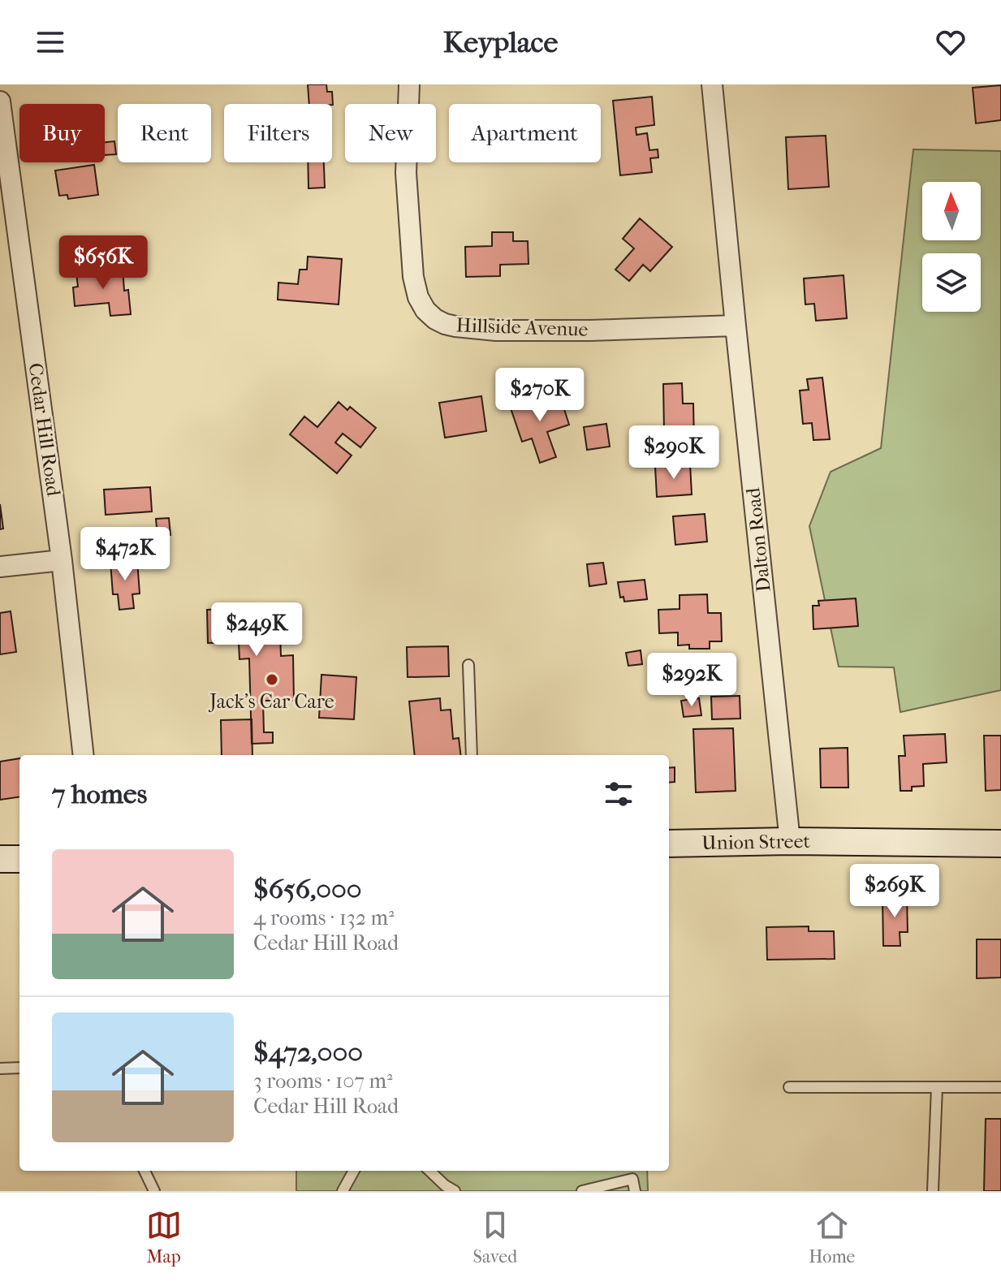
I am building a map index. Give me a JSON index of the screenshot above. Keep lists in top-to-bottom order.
{
  "streets": {
    "main road": ["Union Street"],
    "street": ["Hillside Avenue", "Cedar Hill Road", "Dalton Road"]
  },
  "crossings": [
    ["Hillside Avenue", "Dalton Road"],
    ["Dalton Road", "Union Street"]
  ],
  "places": ["Jack's Car Care"],
  "north": "top",
  "page": {
    "header": "Keyplace",
    "chip": [
      "Buy",
      "Rent",
      "Filters",
      "New",
      "Apartment"
    ],
    "price": [
      "$656K",
      "$270K",
      "$290K",
      "$472K",
      "$249K",
      "$292K",
      "$269K"
    ],
    "heading": "7 homes",
    "list": [
      {
        "name": "$656,000",
        "note": "4 rooms · 132 m² · Cedar Hill Road"
      },
      {
        "name": "$472,000",
        "note": "3 rooms · 107 m² · Cedar Hill Road"
      }
    ],
    "tabs": ["Map", "Saved", "Home"]
  }
}
